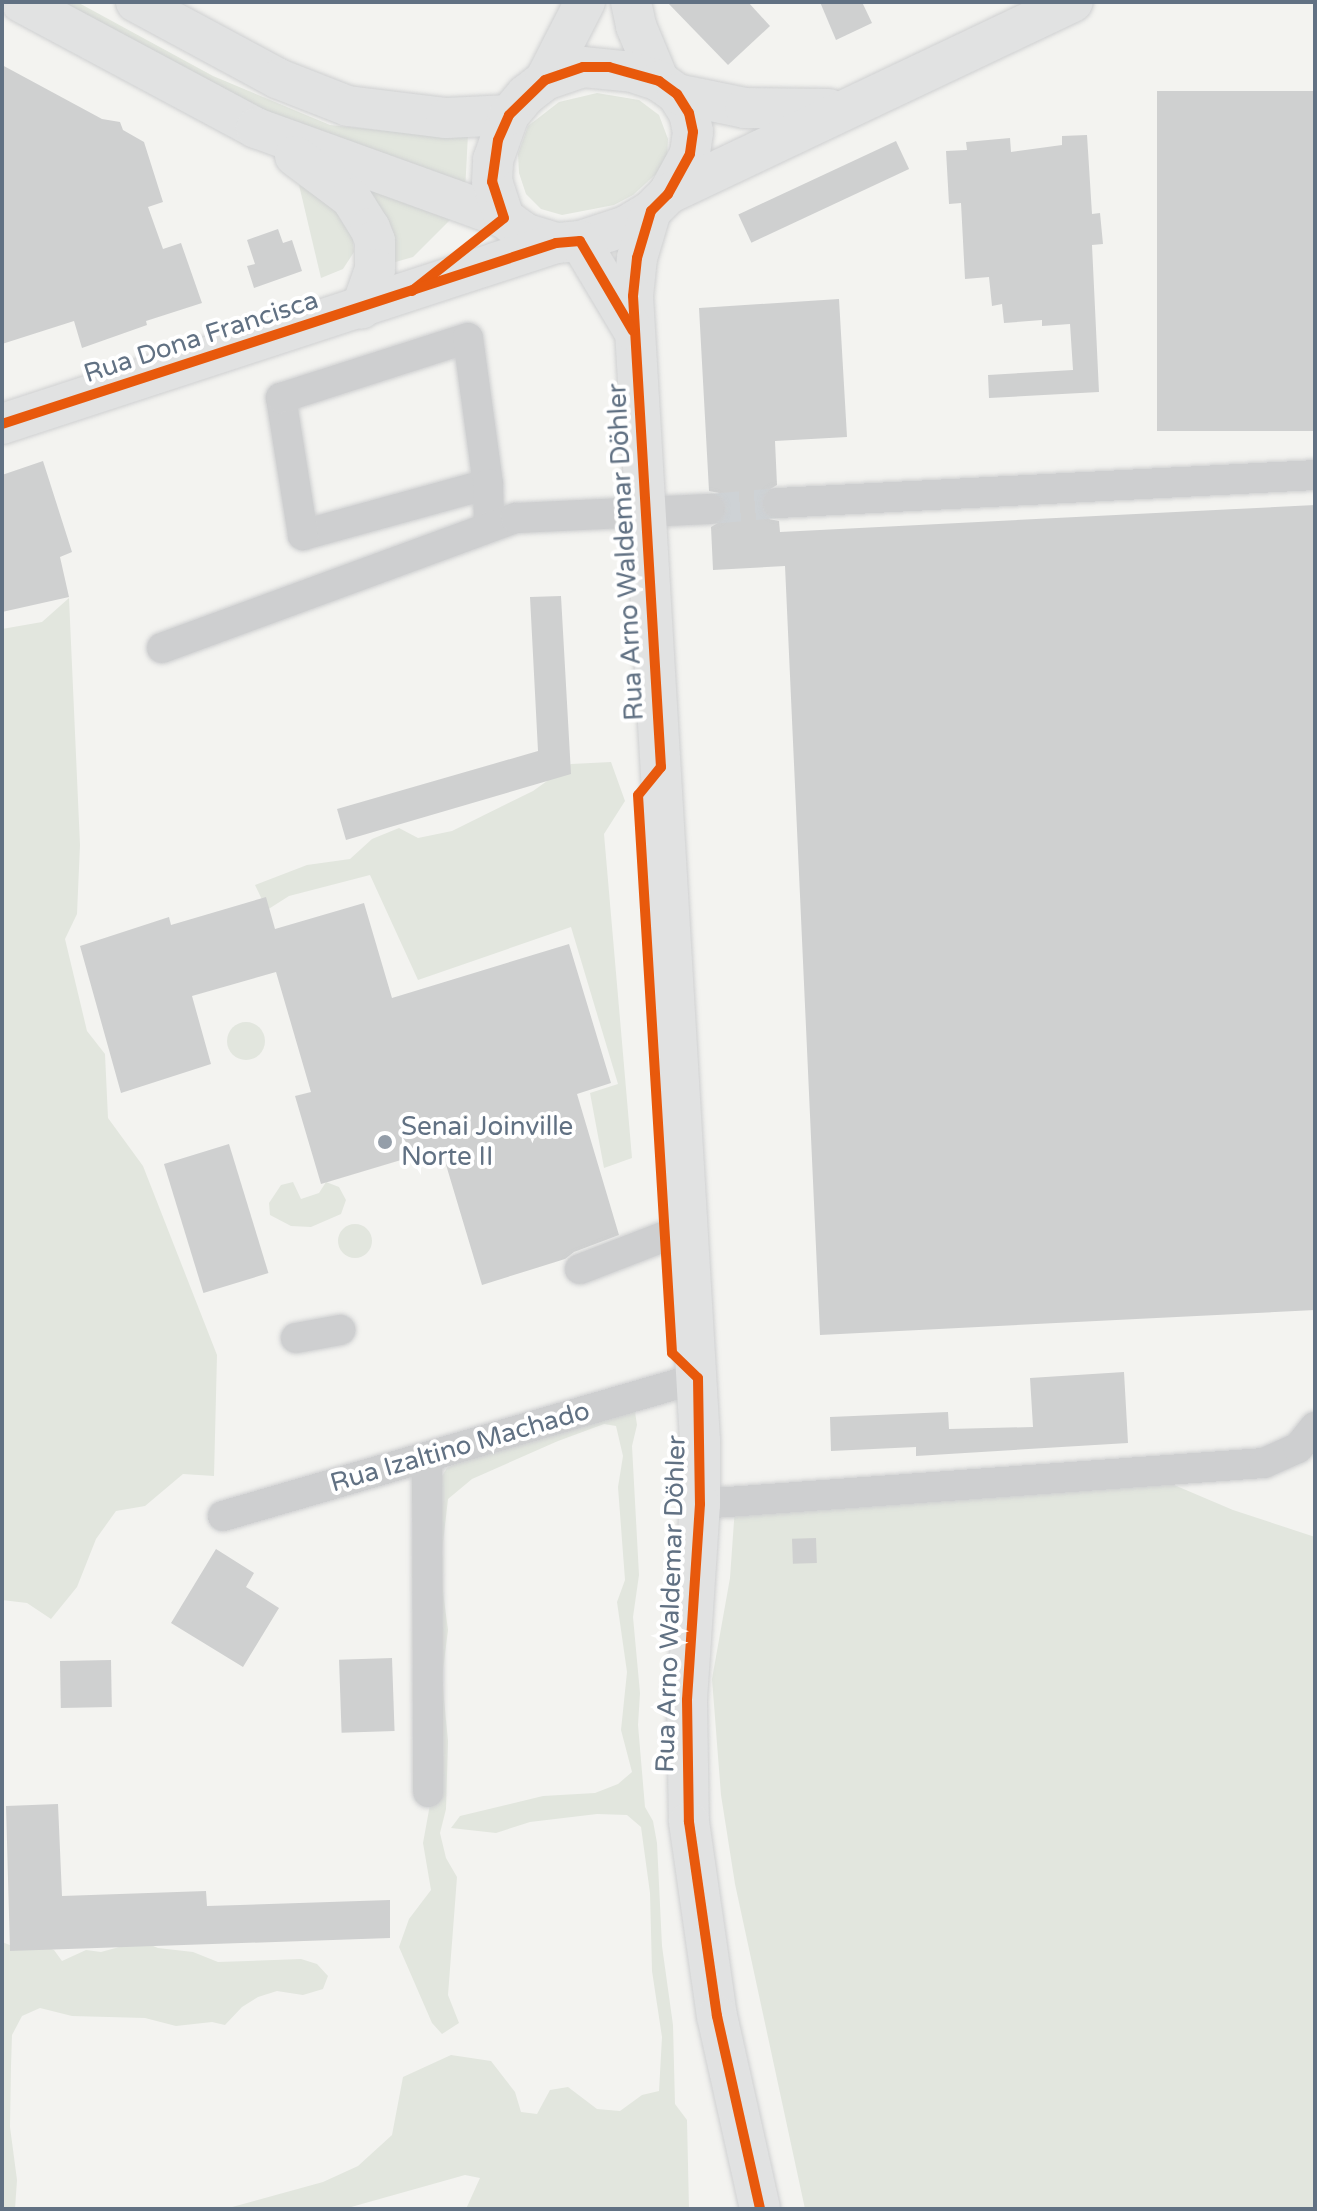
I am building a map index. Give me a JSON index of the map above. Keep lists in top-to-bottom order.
{
  "streets": {
    "main road": ["Rua Dona Francisca", "Rua Arno Waldemar Döhler"],
    "street": ["Rua Izaltino Machado"]
  },
  "crossings": [
    ["Rua Dona Francisca", "Rua Arno Waldemar Döhler"],
    ["Rua Arno Waldemar Döhler", "Rua Izaltino Machado"]
  ],
  "places": ["Senai Joinville Norte II"]
}
